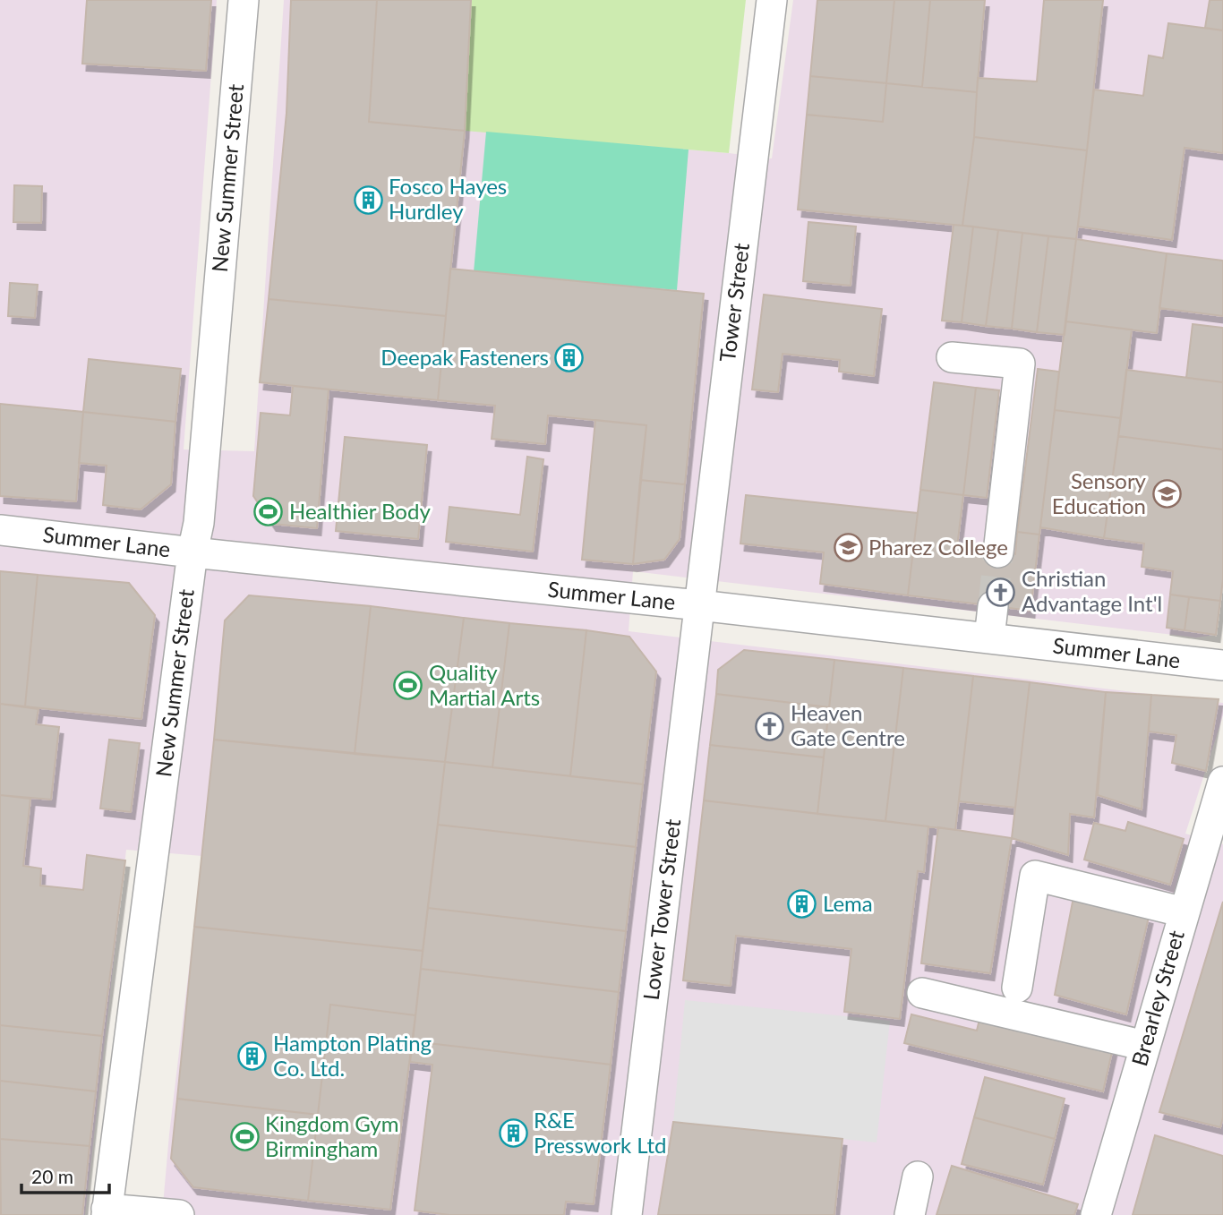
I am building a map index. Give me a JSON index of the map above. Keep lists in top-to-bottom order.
{
  "streets": {
    "street": [
      "New Summer Street",
      "Tower Street",
      "Summer Lane",
      "Lower Tower Street",
      "Brearley Street"
    ]
  },
  "crossings": [
    ["New Summer Street", "Summer Lane"],
    ["Tower Street", "Summer Lane"],
    ["Tower Street", "Lower Tower Street"],
    ["Summer Lane", "Lower Tower Street"]
  ],
  "places": {
    "building": [
      "Fosco Hayes Hurdley",
      "Deepak Fasteners",
      "Lema",
      "Hampton Plating Co. Ltd.",
      "R&E Presswork Ltd"
    ],
    "school or university": ["Sensory Education", "Pharez College"],
    "sports": ["Healthier Body", "Quality Martial Arts", "Kingdom Gym Birmingham"],
    "church": ["Christian Advantage Int'l", "Heaven Gate Centre"]
  },
  "scale_bar": "20 m"
}
